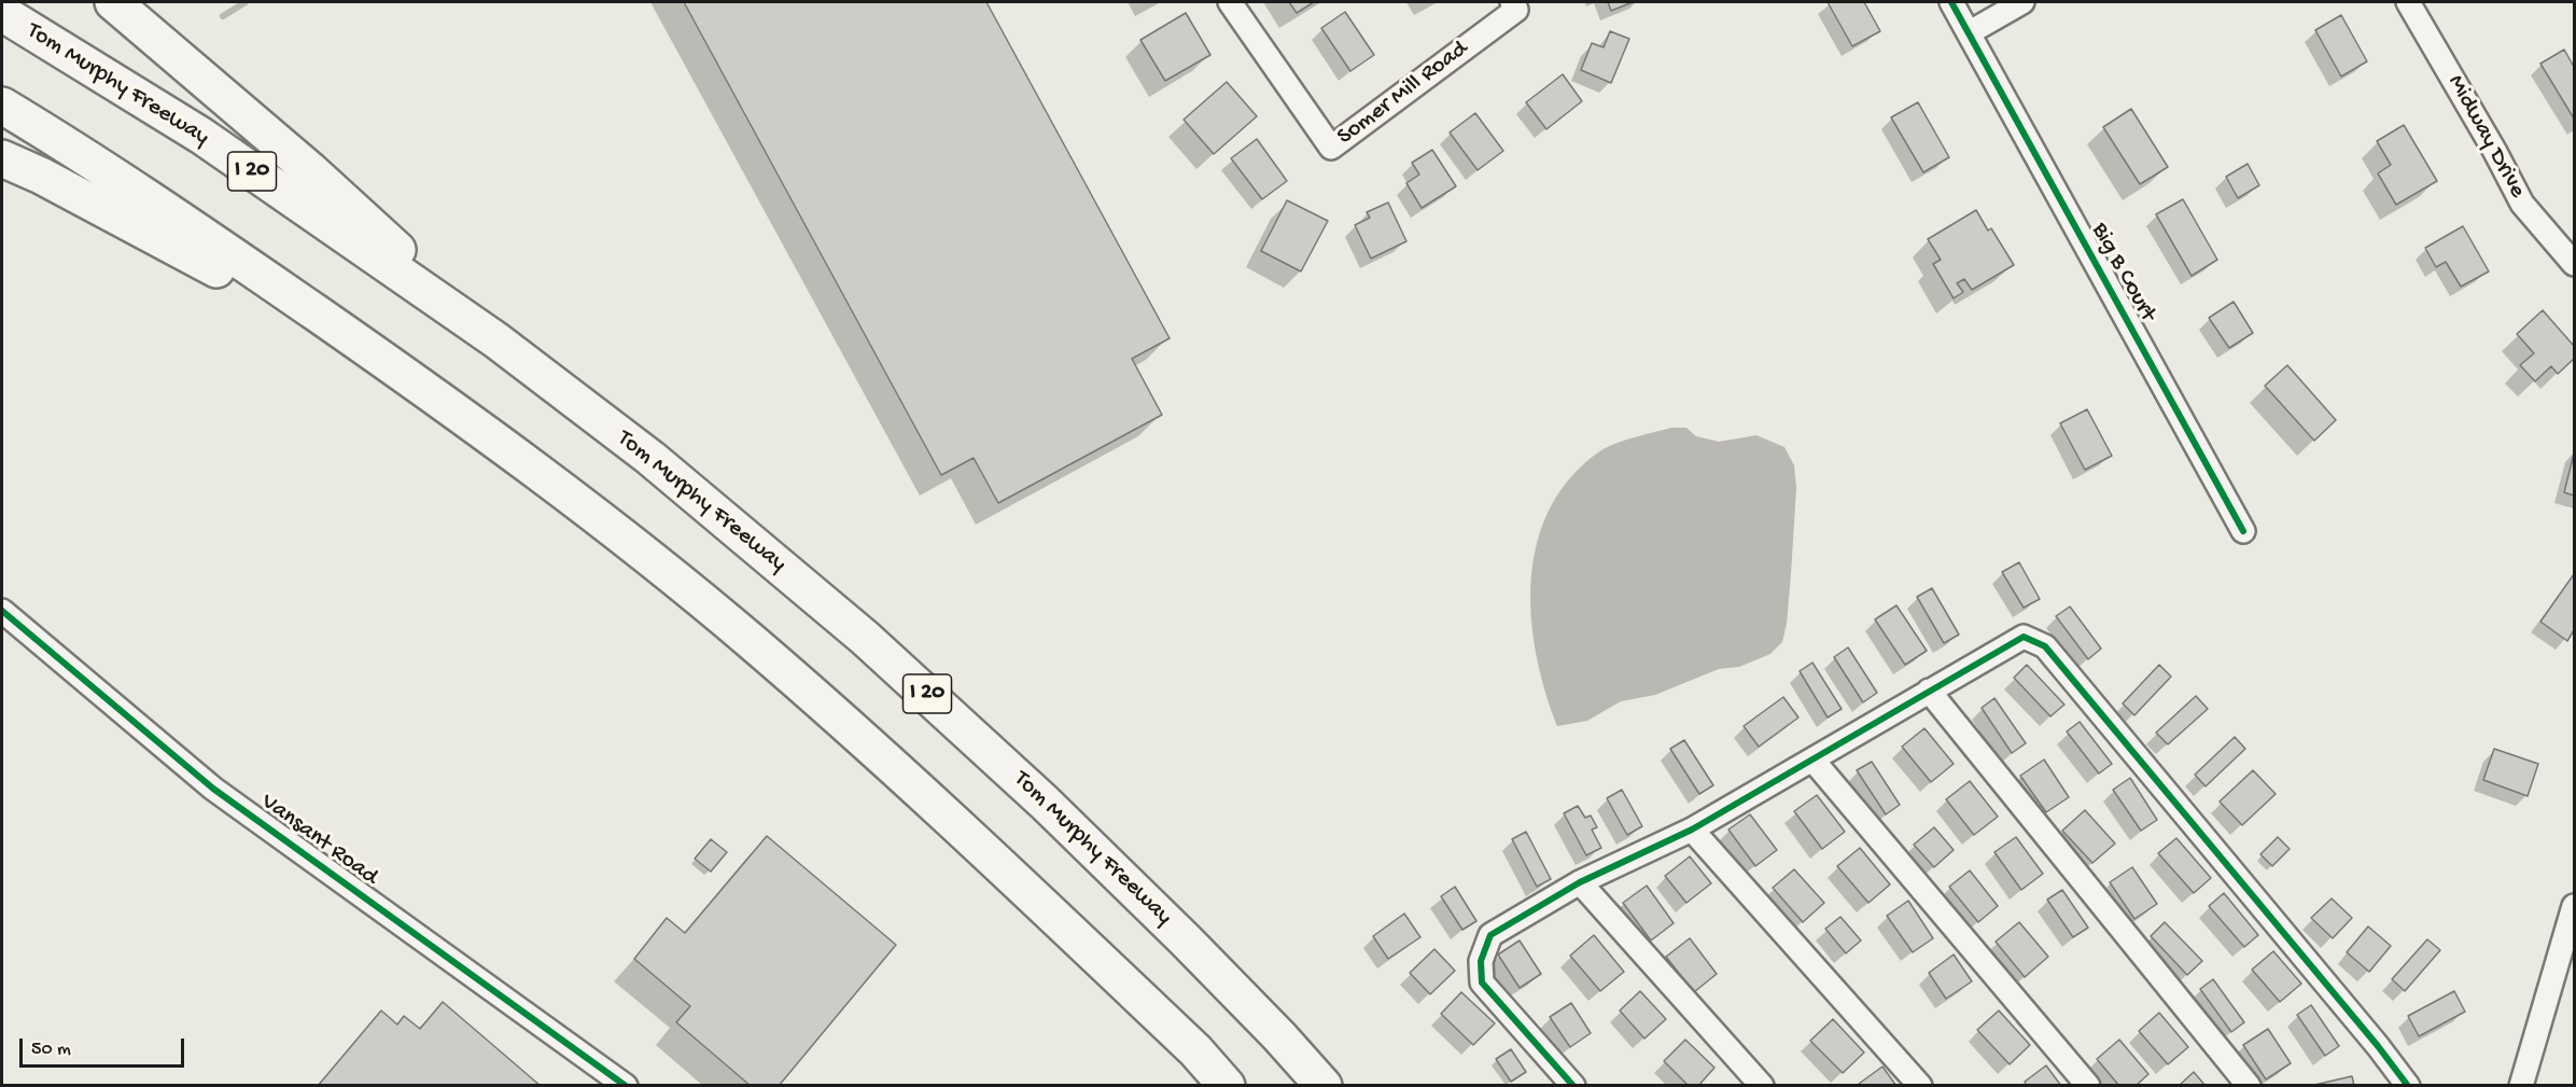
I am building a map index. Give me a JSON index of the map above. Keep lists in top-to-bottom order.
{
  "streets": {
    "highway": ["Tom Murphy Freeway", "I 20"],
    "street": [
      "Somer Mill Road",
      "Midway Drive",
      "Big B Court",
      "Vansant Road"
    ]
  },
  "scale_bar": "50 m"
}
